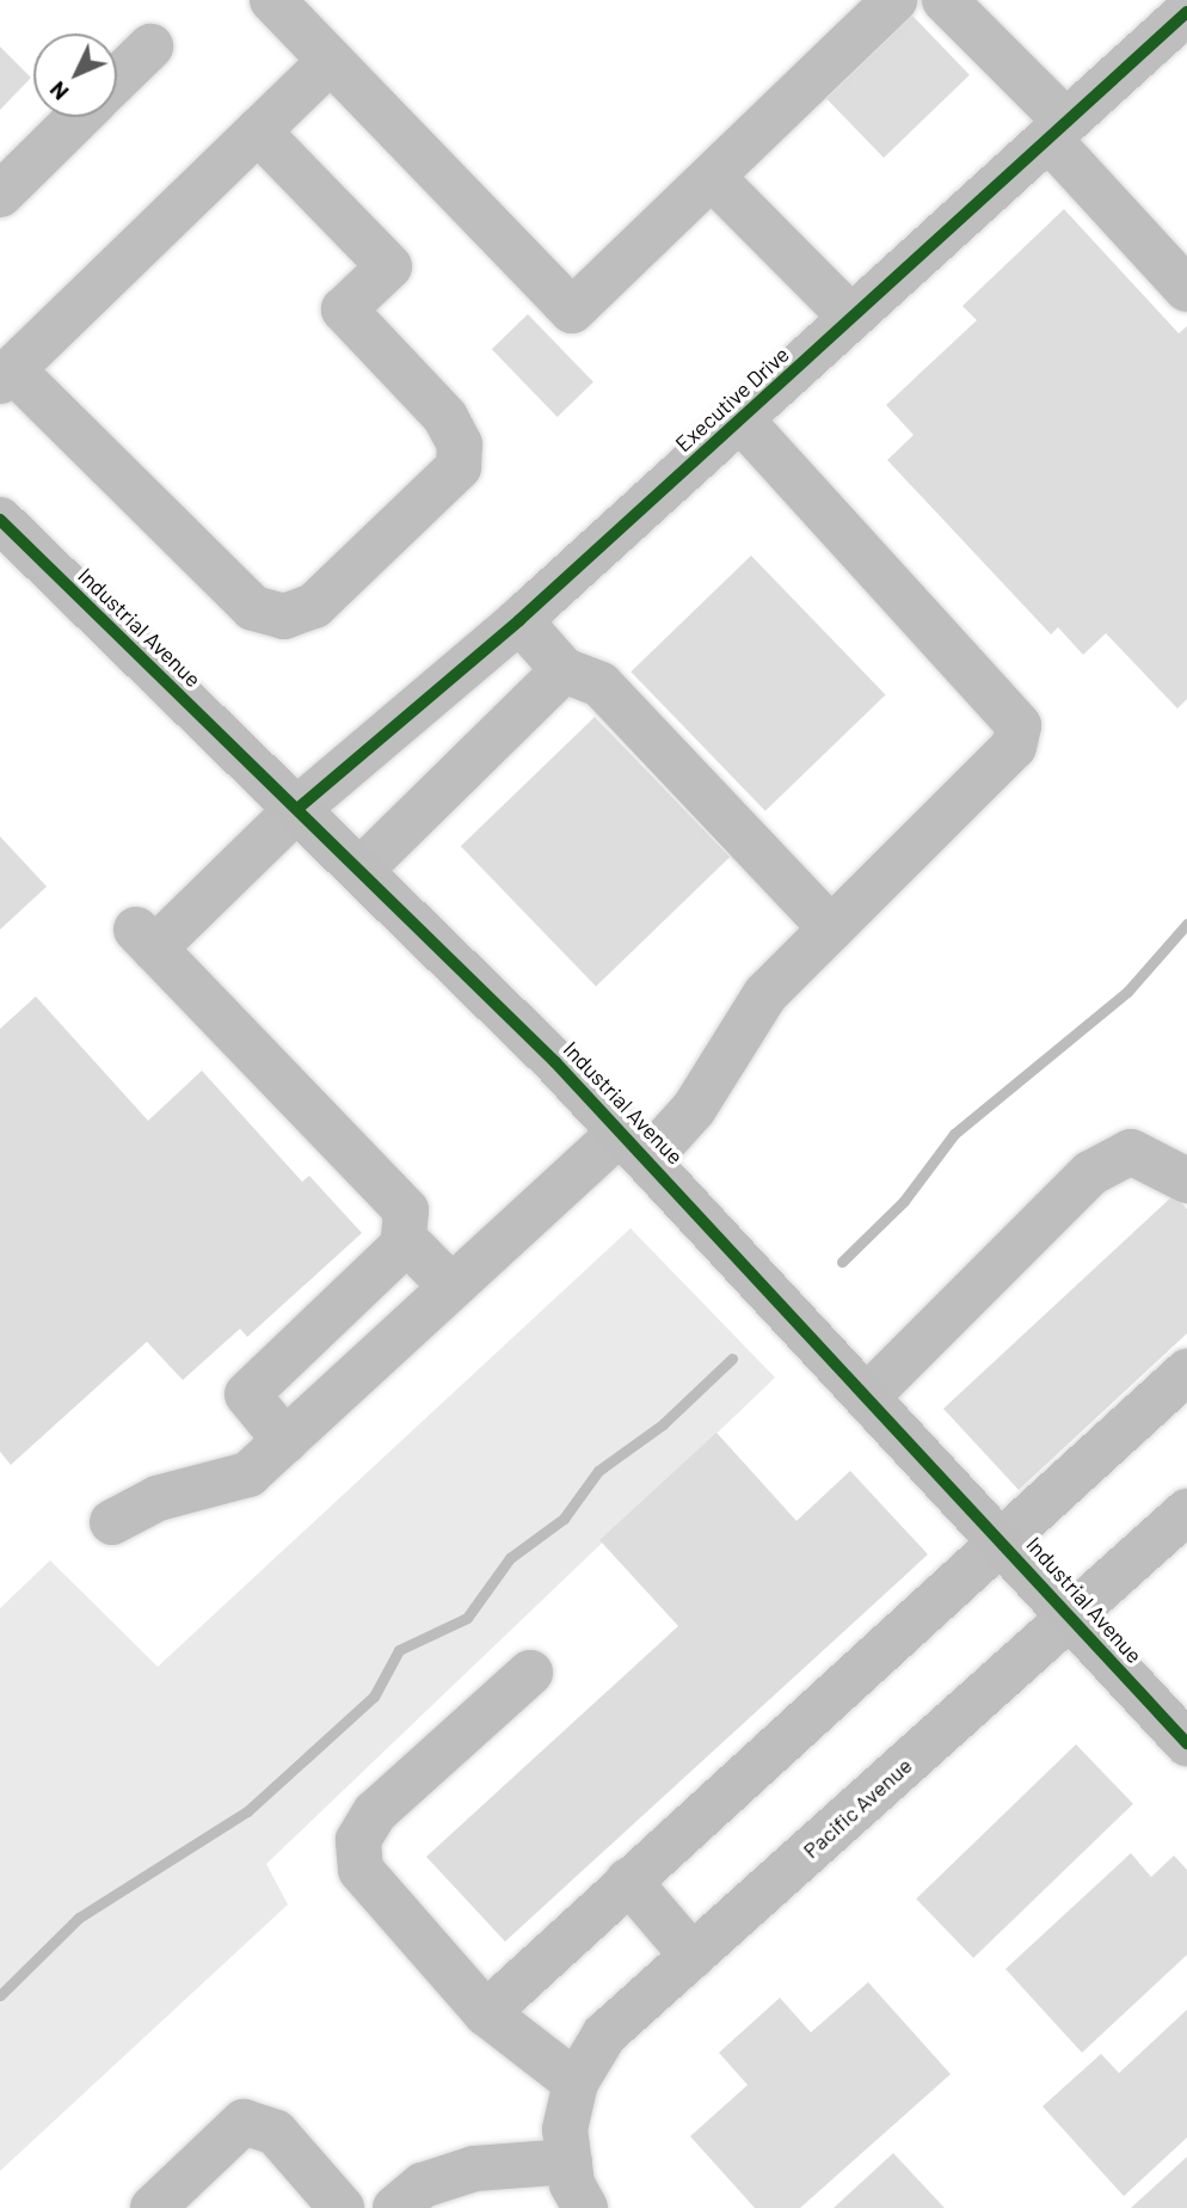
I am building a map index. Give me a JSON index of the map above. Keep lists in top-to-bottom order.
{
  "streets": {
    "main road": ["Industrial Avenue"],
    "street": ["Executive Drive", "Pacific Avenue"]
  },
  "crossings": [
    ["Executive Drive", "Industrial Avenue"],
    ["Industrial Avenue", "Pacific Avenue"]
  ],
  "north": "bottom left"
}
